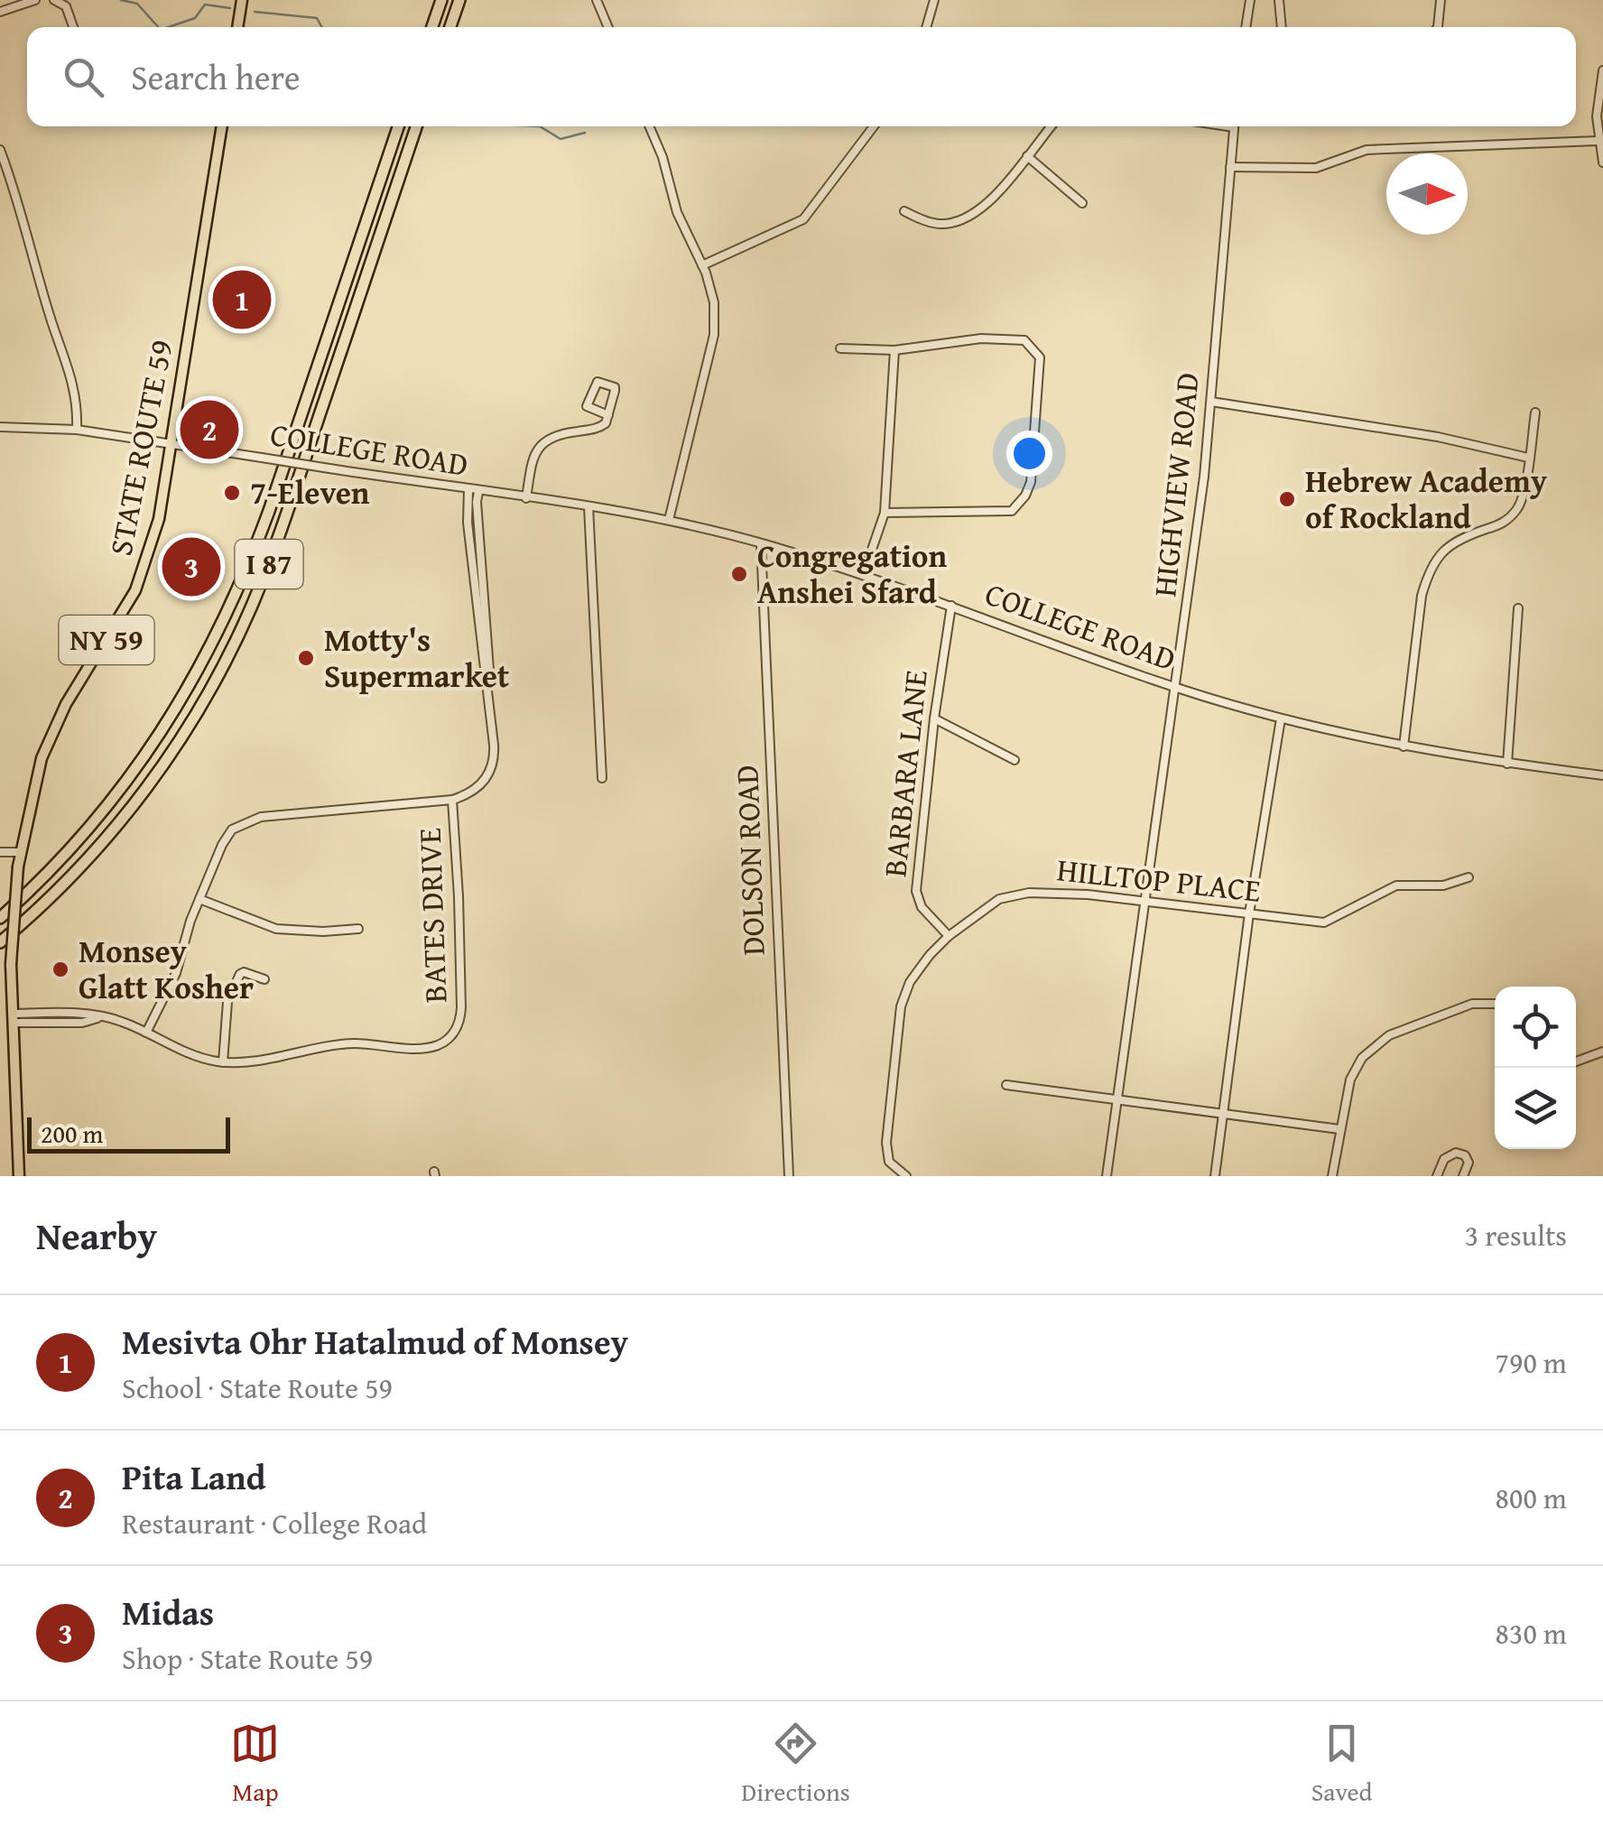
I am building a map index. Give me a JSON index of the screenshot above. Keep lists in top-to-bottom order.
{
  "streets": {
    "highway": ["I 87"],
    "main road": ["STATE ROUTE 59", "NY 59"],
    "street": [
      "COLLEGE ROAD",
      "HIGHVIEW ROAD",
      "BARBARA LANE",
      "DOLSON ROAD",
      "HILLTOP PLACE",
      "BATES DRIVE"
    ]
  },
  "crossings": [
    ["STATE ROUTE 59", "COLLEGE ROAD"],
    ["STATE ROUTE 59", "NY 59"],
    ["STATE ROUTE 59", "BATES DRIVE"],
    ["COLLEGE ROAD", "HIGHVIEW ROAD"],
    ["COLLEGE ROAD", "BARBARA LANE"],
    ["COLLEGE ROAD", "DOLSON ROAD"],
    ["HIGHVIEW ROAD", "HILLTOP PLACE"],
    ["NY 59", "BATES DRIVE"],
    ["BARBARA LANE", "HILLTOP PLACE"]
  ],
  "places": [
    "7-Eleven",
    "Hebrew Academy of Rockland",
    "Congregation Anshei Sfard",
    "Motty's Supermarket",
    "Monsey Glatt Kosher"
  ],
  "scale_bar": "200 m",
  "north": "right",
  "page": {
    "search": "Search here",
    "pins": ["1", "2", "3"],
    "scale": "200 m",
    "heading": ["Nearby", "3 results"],
    "list": [
      {
        "mark": "1",
        "name": "Mesivta Ohr Hatalmud of Monsey",
        "note": "School · State Route 59",
        "value": "790 m"
      },
      {
        "mark": "2",
        "name": "Pita Land",
        "note": "Restaurant · College Road",
        "value": "800 m"
      },
      {
        "mark": "3",
        "name": "Midas",
        "note": "Shop · State Route 59",
        "value": "830 m"
      }
    ],
    "nav": ["Map", "Directions", "Saved"]
  }
}
